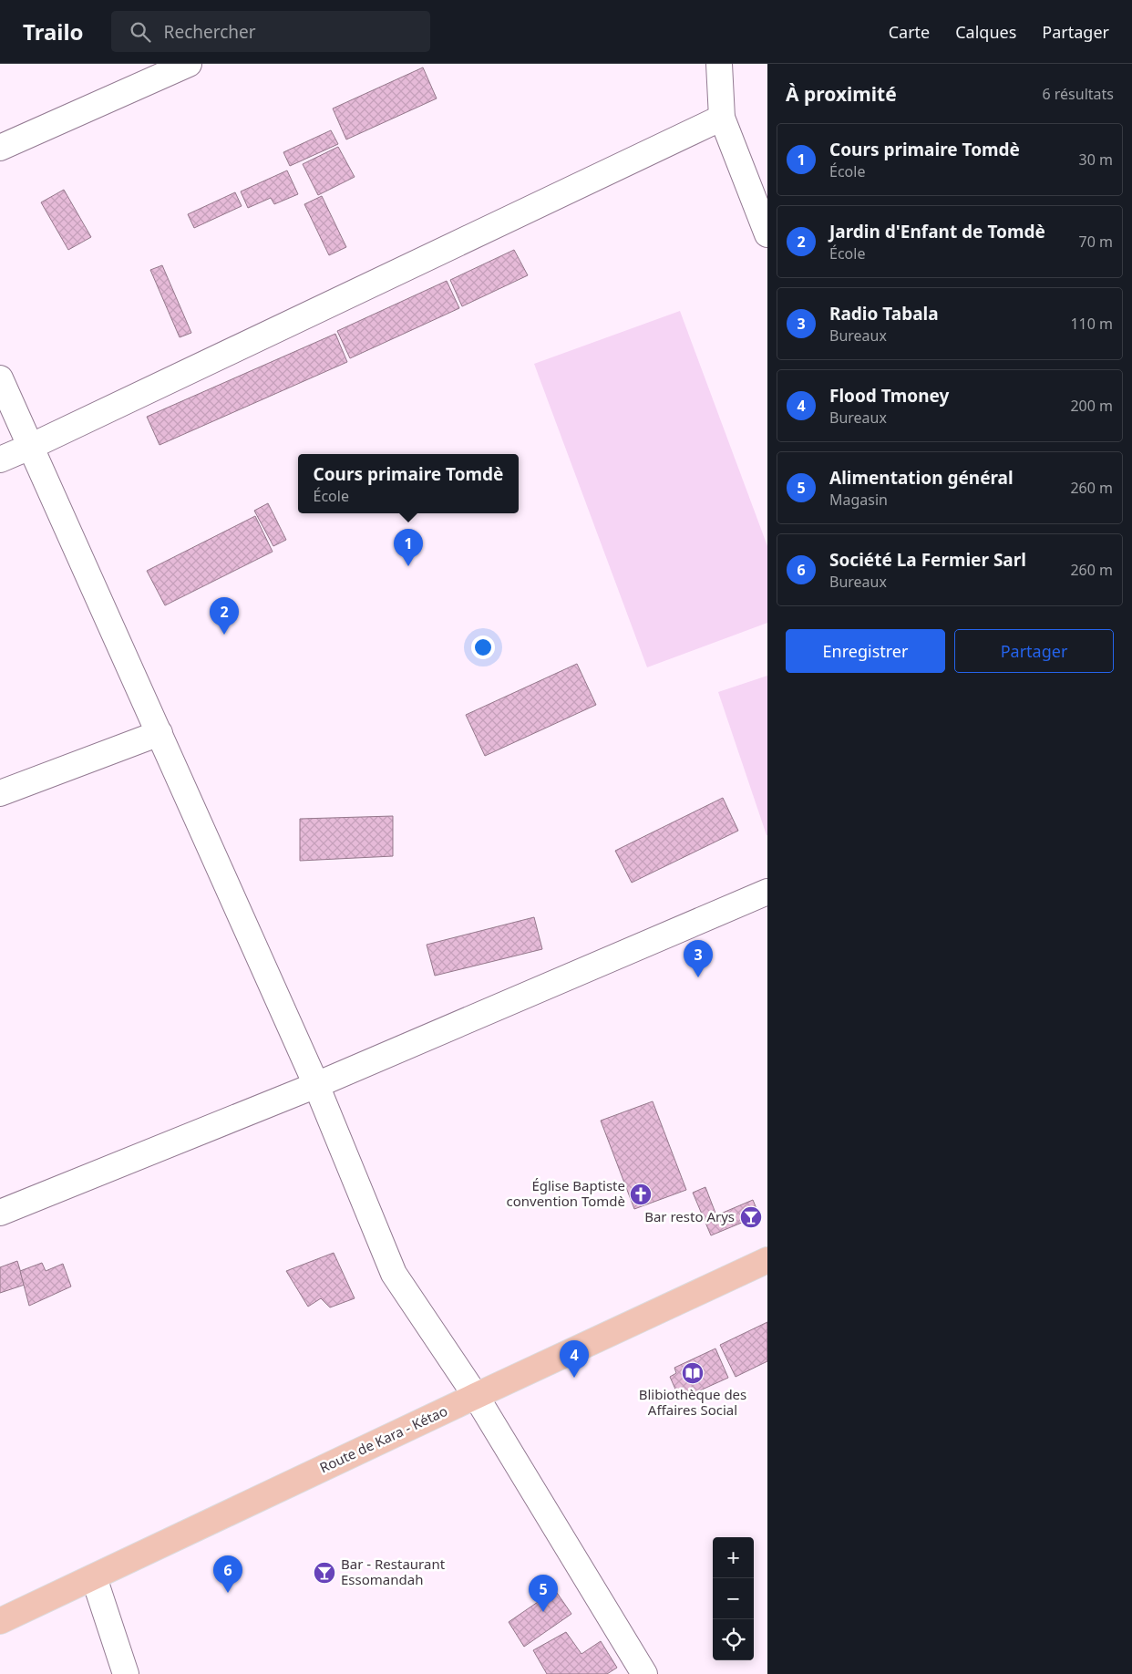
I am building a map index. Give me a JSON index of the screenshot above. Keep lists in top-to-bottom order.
{
  "streets": {
    "main road": ["Route de Kara - Kétao"]
  },
  "places": {
    "church": ["Église Baptiste convention Tomdè"],
    "bar": ["Bar resto Arys", "Bar - Restaurant Essomandah"],
    "library": ["Blibiothèque des Affaires Social"]
  },
  "page": {
    "header": "Trailo",
    "search": "Rechercher",
    "nav": ["Carte", "Calques", "Partager"],
    "heading": ["À proximité", "6 résultats"],
    "list": [
      {
        "mark": "1",
        "name": "Cours primaire Tomdè",
        "note": "École",
        "value": "30 m"
      },
      {
        "mark": "2",
        "name": "Jardin d'Enfant de Tomdè",
        "note": "École",
        "value": "70 m"
      },
      {
        "mark": "3",
        "name": "Radio Tabala",
        "note": "Bureaux",
        "value": "110 m"
      },
      {
        "mark": "4",
        "name": "Flood Tmoney",
        "note": "Bureaux",
        "value": "200 m"
      },
      {
        "mark": "5",
        "name": "Alimentation général",
        "note": "Magasin",
        "value": "260 m"
      },
      {
        "mark": "6",
        "name": "Société La Fermier Sarl",
        "note": "Bureaux",
        "value": "260 m"
      }
    ],
    "popup": ["Cours primaire Tomdè", "École"],
    "pins": [
      "1",
      "2",
      "3",
      "4",
      "6",
      "5"
    ],
    "buttons": ["Enregistrer", "Partager"],
    "map_buttons": ["+", "−"]
  }
}
